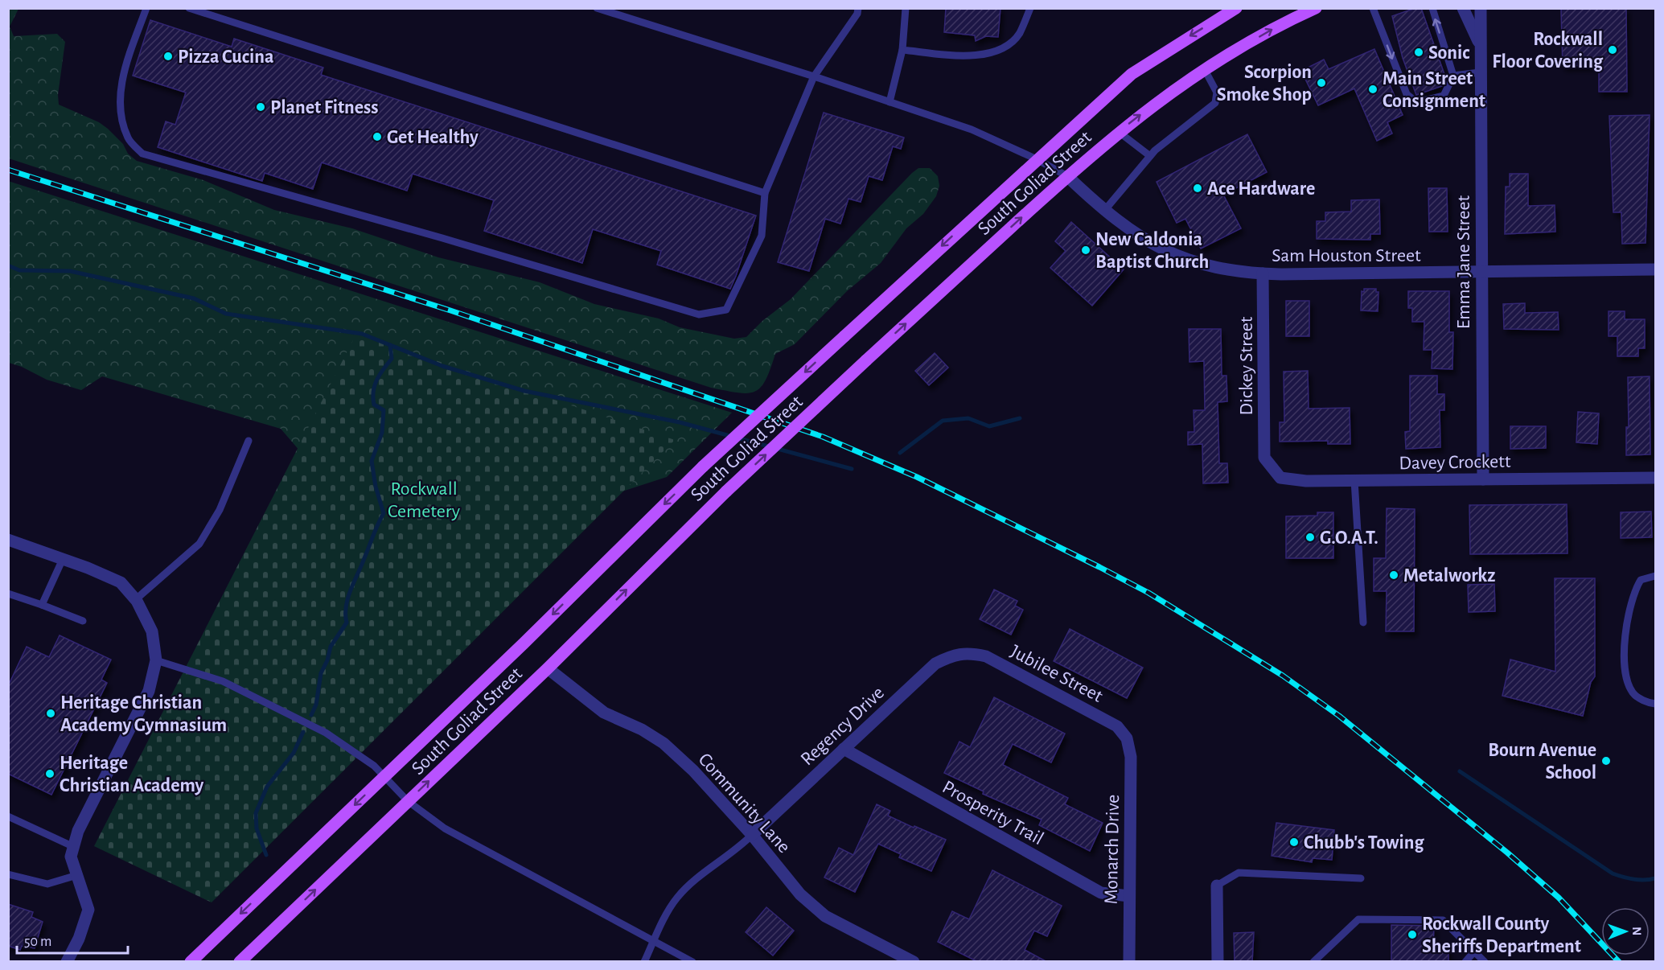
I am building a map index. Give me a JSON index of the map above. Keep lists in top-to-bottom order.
{
  "streets": {
    "main road": ["South Goliad Street"],
    "street": [
      "Sam Houston Street",
      "Emma Jane Street",
      "Dickey Street",
      "Davey Crockett",
      "Jubilee Street",
      "Regency Drive",
      "Community Lane",
      "Prosperity Trail",
      "Monarch Drive"
    ]
  },
  "crossings": [
    ["South Goliad Street", "Sam Houston Street"],
    ["South Goliad Street", "Community Lane"],
    ["Sam Houston Street", "Emma Jane Street"],
    ["Sam Houston Street", "Dickey Street"],
    ["Emma Jane Street", "Davey Crockett"],
    ["Dickey Street", "Davey Crockett"],
    ["Jubilee Street", "Regency Drive"],
    ["Jubilee Street", "Monarch Drive"],
    ["Regency Drive", "Community Lane"],
    ["Regency Drive", "Prosperity Trail"],
    ["Prosperity Trail", "Monarch Drive"]
  ],
  "parks": ["Rockwall Cemetery"],
  "places": [
    "Rockwall Floor Covering",
    "Sonic",
    "Pizza Cucina",
    "Scorpion Smoke Shop",
    "Main Street Consignment",
    "Planet Fitness",
    "Get Healthy",
    "Ace Hardware",
    "New Caldonia Baptist Church",
    "G.O.A.T.",
    "Metalworkz",
    "Heritage Christian Academy Gymnasium",
    "Bourn Avenue School",
    "Heritage Christian Academy",
    "Chubb's Towing",
    "Rockwall County Sheriffs Department"
  ],
  "scale_bar": "50 m",
  "north": "right"
}
